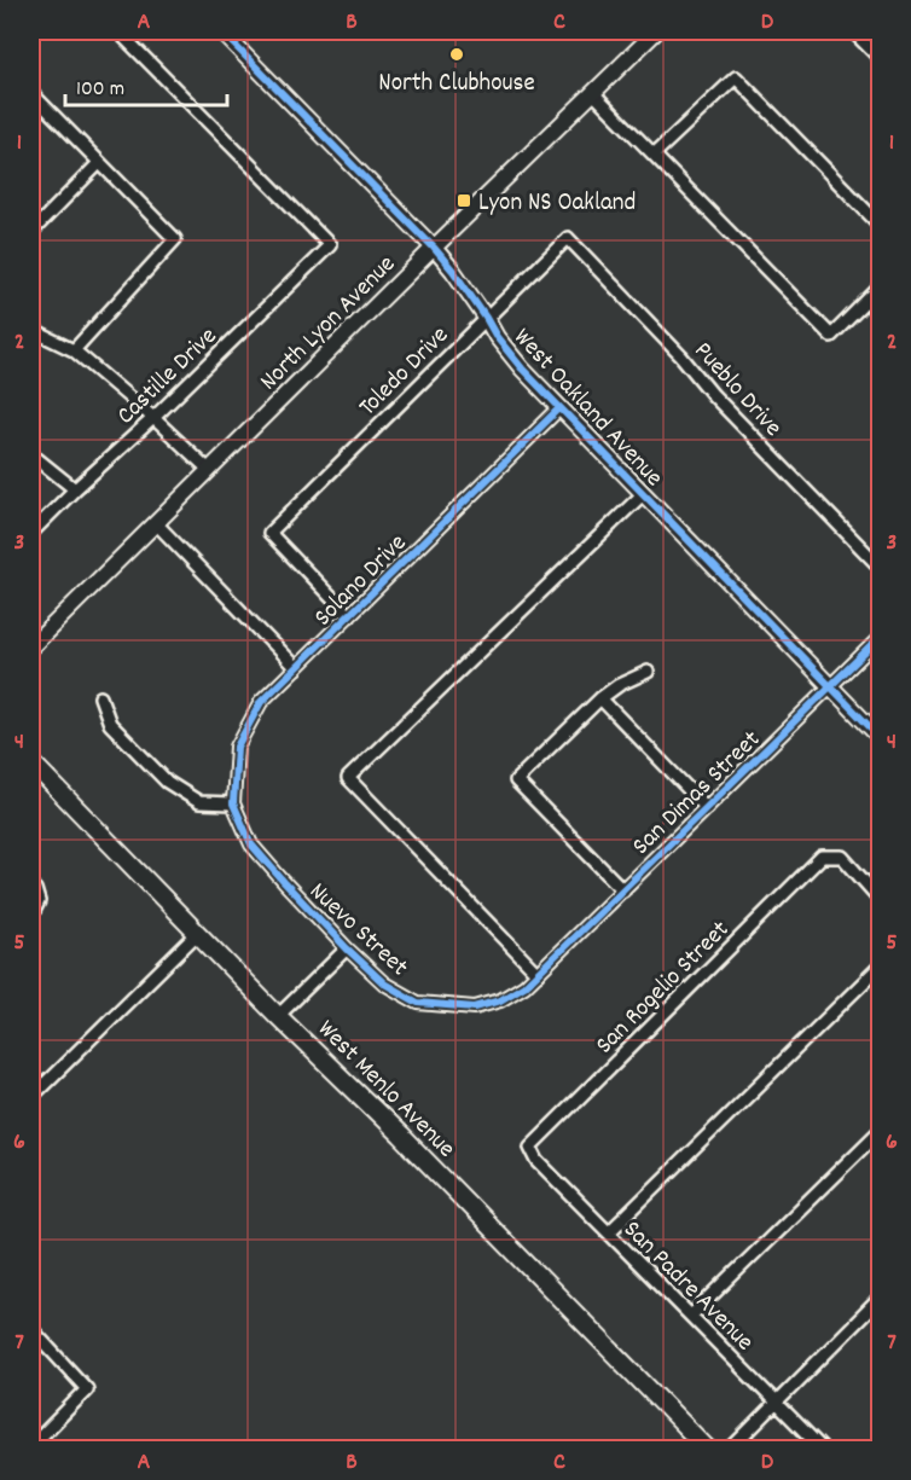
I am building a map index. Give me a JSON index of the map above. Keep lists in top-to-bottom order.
{
  "streets": {
    "main road": ["West Menlo Avenue"],
    "street": [
      "North Lyon Avenue",
      "Toledo Drive",
      "Castille Drive",
      "Pueblo Drive",
      "West Oakland Avenue",
      "Solano Drive",
      "San Dimas Street",
      "Nuevo Street",
      "San Rogelio Street",
      "San Padre Avenue"
    ]
  },
  "crossings": [
    ["North Lyon Avenue", "West Oakland Avenue"],
    ["Toledo Drive", "Pueblo Drive"],
    ["Toledo Drive", "West Oakland Avenue"],
    ["Toledo Drive", "Solano Drive"],
    ["West Oakland Avenue", "Solano Drive"],
    ["West Oakland Avenue", "San Dimas Street"],
    ["Solano Drive", "Nuevo Street"],
    ["San Dimas Street", "Nuevo Street"],
    ["San Rogelio Street", "San Padre Avenue"]
  ],
  "places": {
    "other": ["North Clubhouse"],
    "transit": ["Lyon NS Oakland"]
  },
  "scale_bar": "100 m",
  "grid": {
    "columns": [
      "A",
      "B",
      "C",
      "D"
    ],
    "rows": [
      "1",
      "2",
      "3",
      "4",
      "5",
      "6",
      "7"
    ]
  }
}
